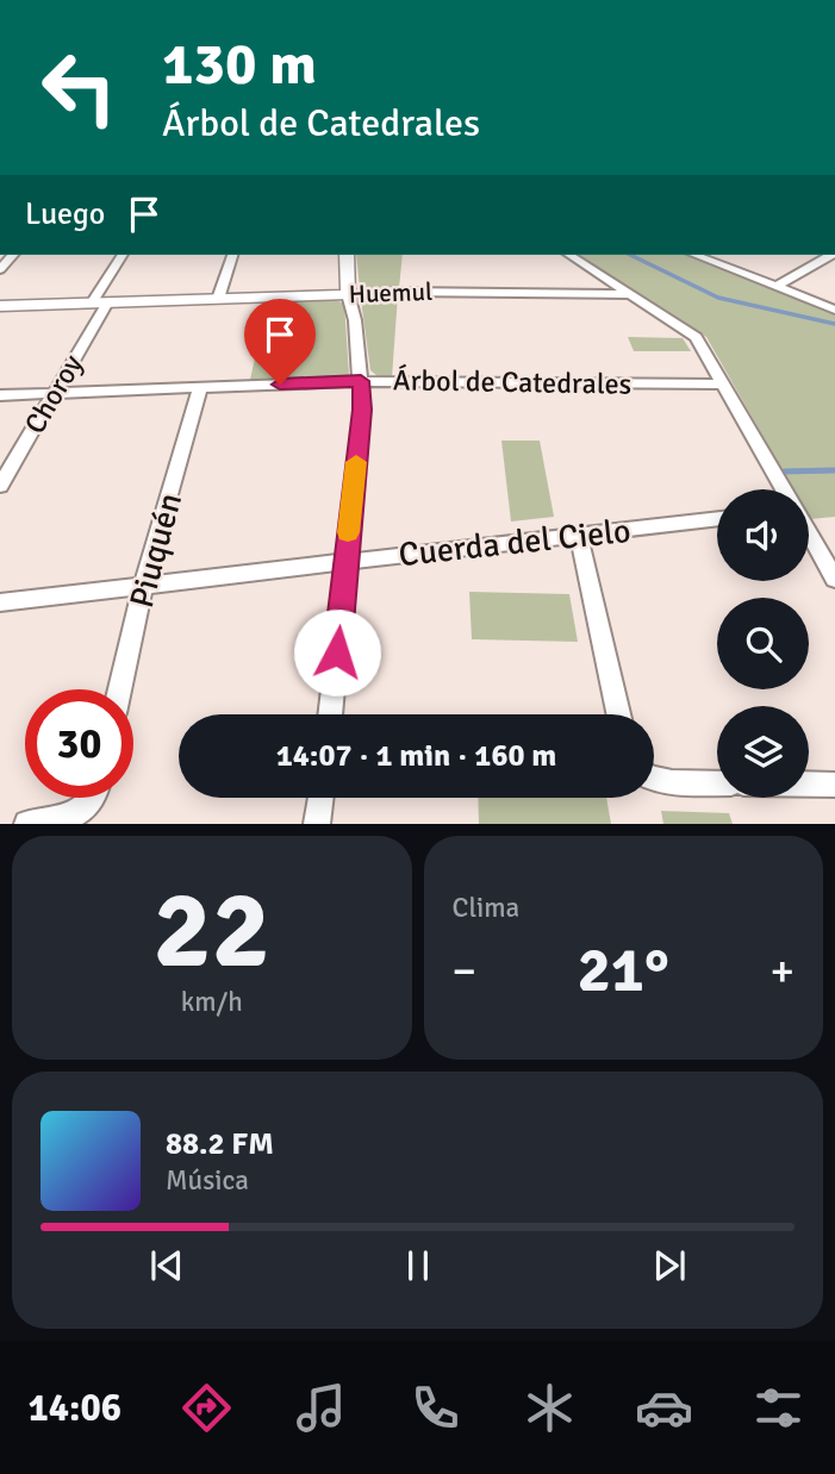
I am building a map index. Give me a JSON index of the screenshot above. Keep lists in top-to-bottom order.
{
  "streets": {
    "street": [
      "Huemul",
      "Árbol de Catedrales",
      "Choroy",
      "Cuerda del Cielo",
      "Piuquén"
    ]
  },
  "crossings": [
    ["Huemul", "Choroy"],
    ["Árbol de Catedrales", "Choroy"],
    ["Árbol de Catedrales", "Piuquén"],
    ["Cuerda del Cielo", "Piuquén"]
  ],
  "page": {
    "turn": ["130 m", "Árbol de Catedrales"],
    "then": "Luego",
    "limit": "30",
    "trip": "14:07 · 1 min · 160 m",
    "tile": [
      ["22", "km/h"],
      "Clima"
    ],
    "heat": ["−", "21°", "+"],
    "song": ["88.2 FM", "Música"],
    "tabs": "14:06"
  }
}
